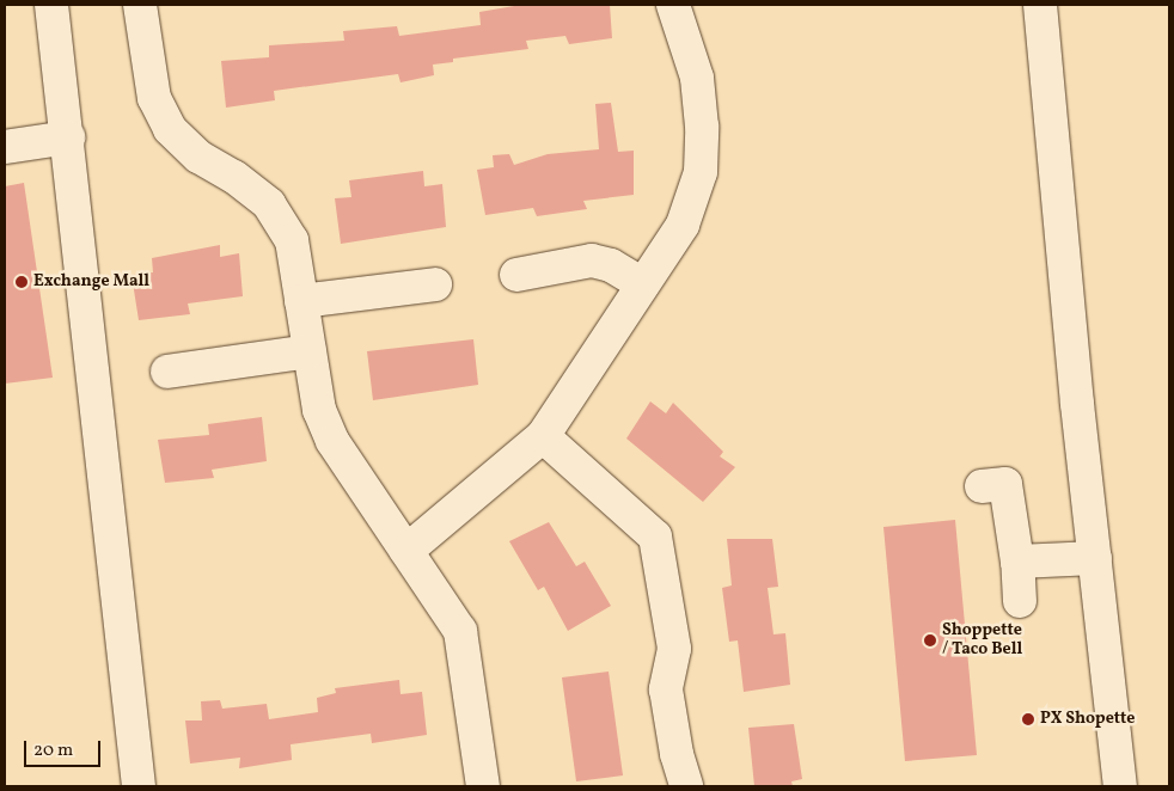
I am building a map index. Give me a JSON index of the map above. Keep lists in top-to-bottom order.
{
  "places": ["Exchange Mall", "Shoppette / Taco Bell", "PX Shopette"],
  "scale_bar": "20 m"
}
